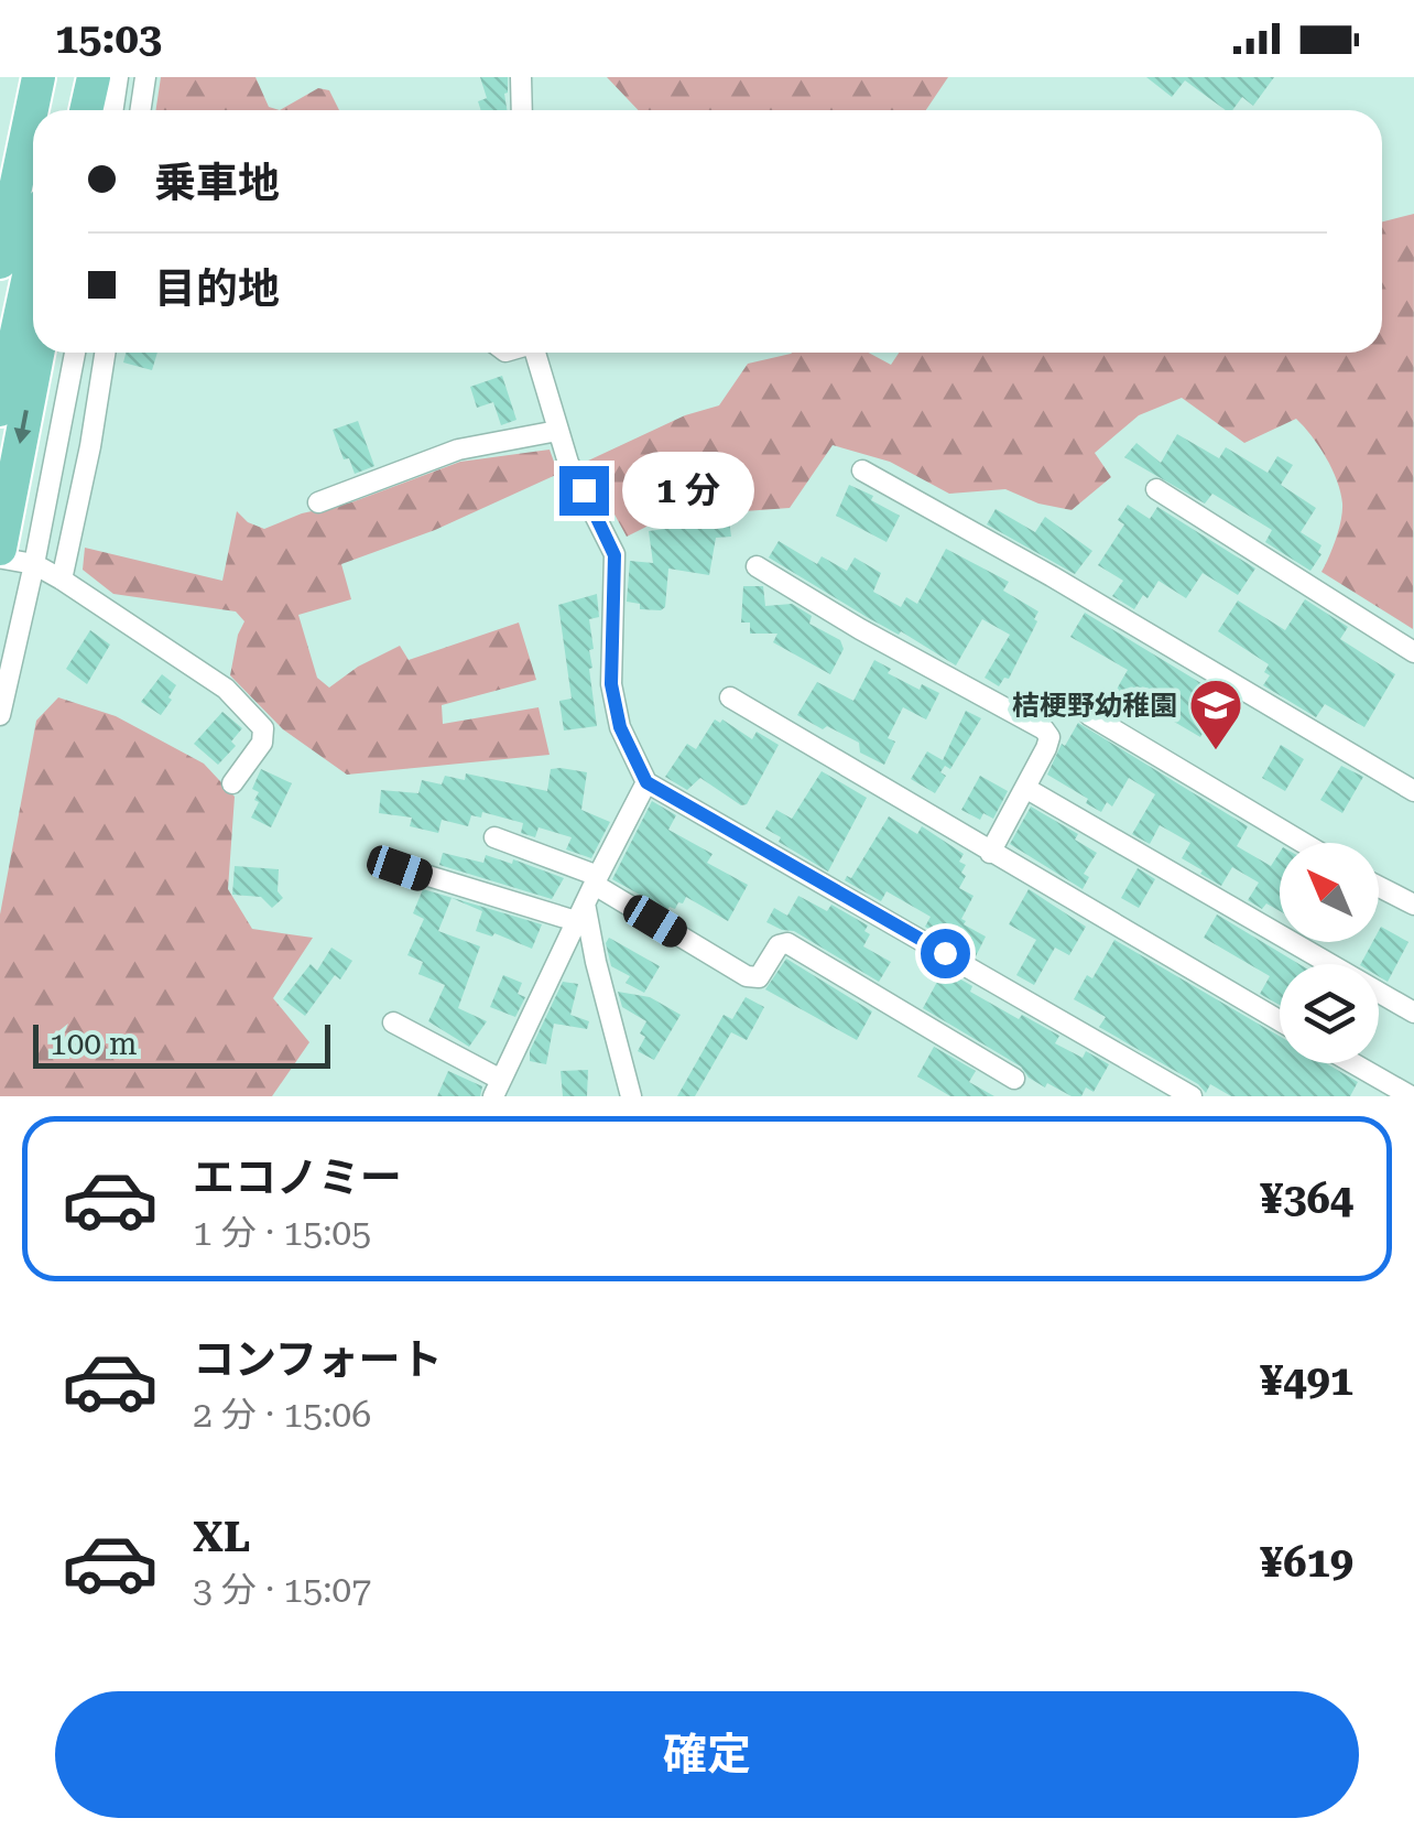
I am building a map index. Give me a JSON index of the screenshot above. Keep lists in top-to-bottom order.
{
  "places": {
    "school or university": ["桔梗野幼稚園"]
  },
  "scale_bar": "100 m",
  "north": "top left",
  "page": {
    "status": "15:03",
    "banner": ["乗車地", "目的地"],
    "bubble": "1 分",
    "scale": "100 m",
    "list": [
      {
        "name": "エコノミー",
        "note": "1 分 · 15:05",
        "value": "¥364"
      },
      {
        "name": "コンフォート",
        "note": "2 分 · 15:06",
        "value": "¥491"
      },
      {
        "name": "XL",
        "note": "3 分 · 15:07",
        "value": "¥619"
      }
    ],
    "buttons": "確定"
  }
}
